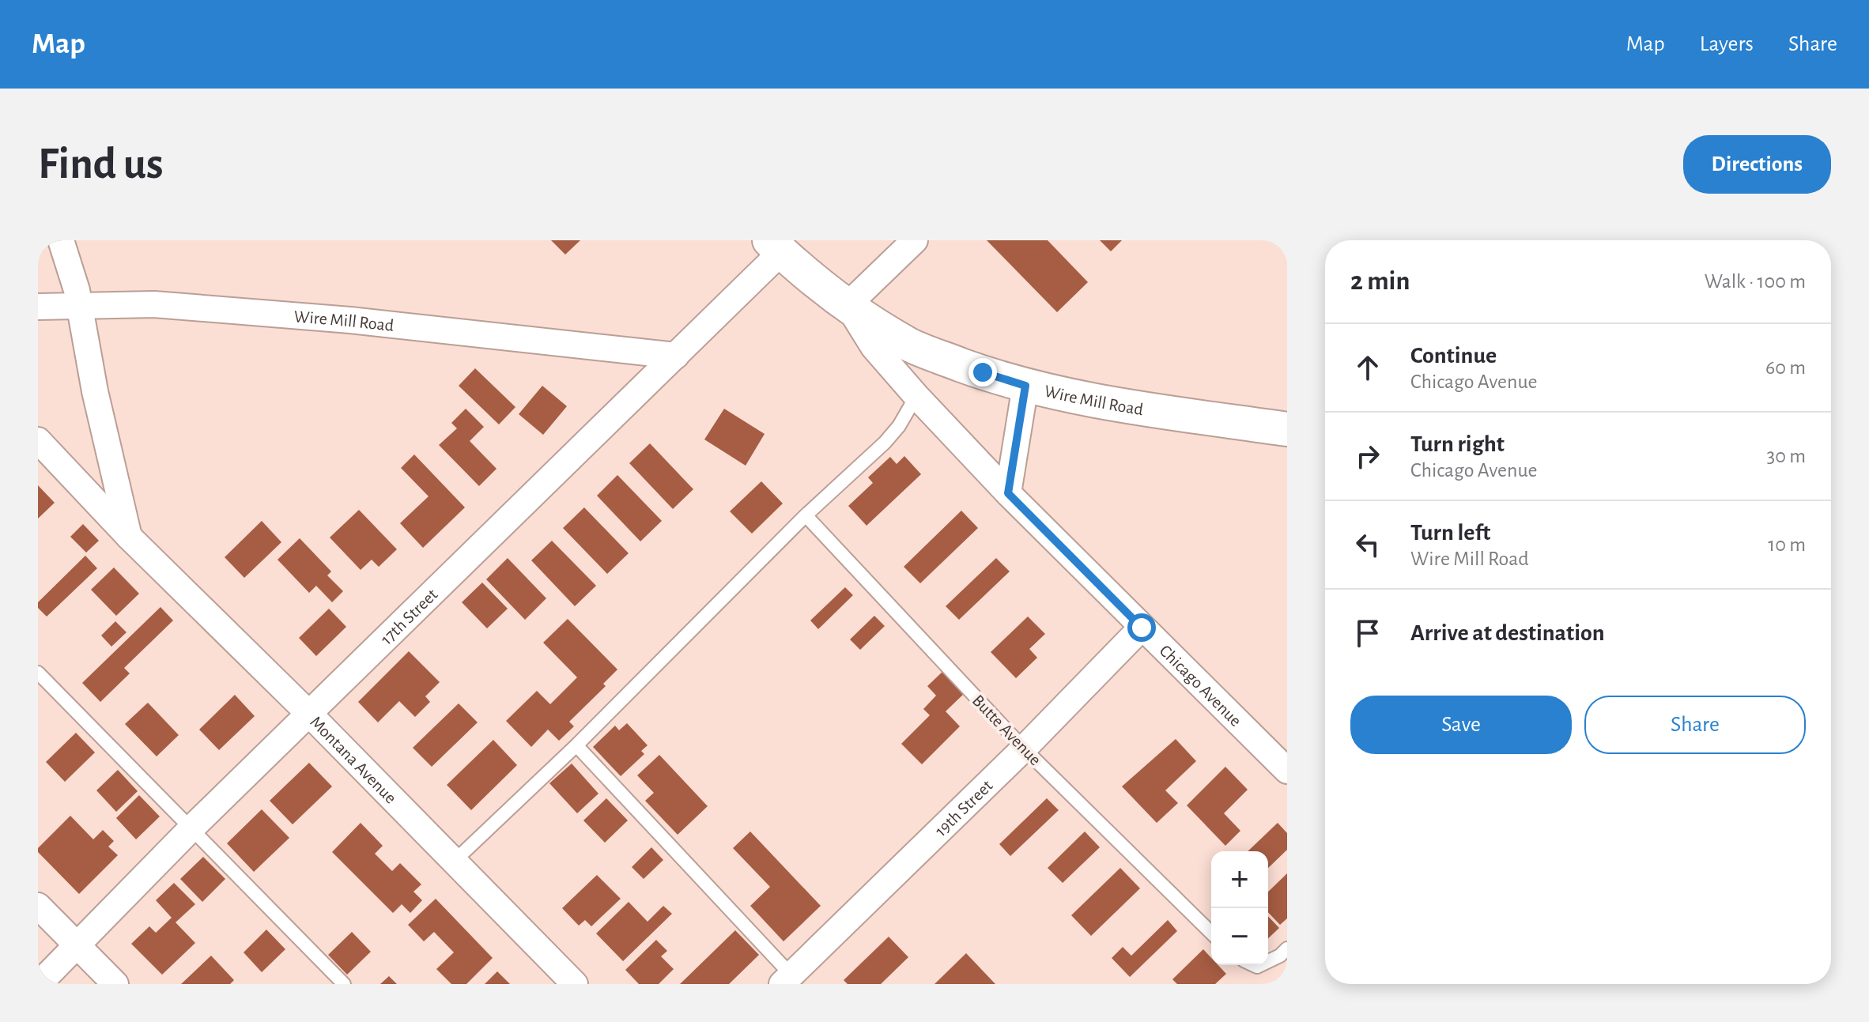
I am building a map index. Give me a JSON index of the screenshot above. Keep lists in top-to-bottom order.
{
  "streets": {
    "street": [
      "Wire Mill Road",
      "17th Street",
      "Chicago Avenue",
      "Montana Avenue",
      "19th Street"
    ],
    "lane": ["Butte Avenue"]
  },
  "crossings": [
    ["Wire Mill Road", "17th Street"],
    ["Wire Mill Road", "Chicago Avenue"],
    ["17th Street", "Montana Avenue"],
    ["Chicago Avenue", "19th Street"],
    ["Butte Avenue", "19th Street"]
  ],
  "page": {
    "header": "Map",
    "nav": ["Map", "Layers", "Share"],
    "buttons": [
      "Directions",
      ["Save", "Share"]
    ],
    "title": "Find us",
    "heading": ["2 min", "Walk · 100 m"],
    "list": [
      ["Continue", "Chicago Avenue", "60 m"],
      ["Turn right", "Chicago Avenue", "30 m"],
      ["Turn left", "Wire Mill Road", "10 m"],
      "Arrive at destination"
    ],
    "map_buttons": ["+", "−"]
  }
}
